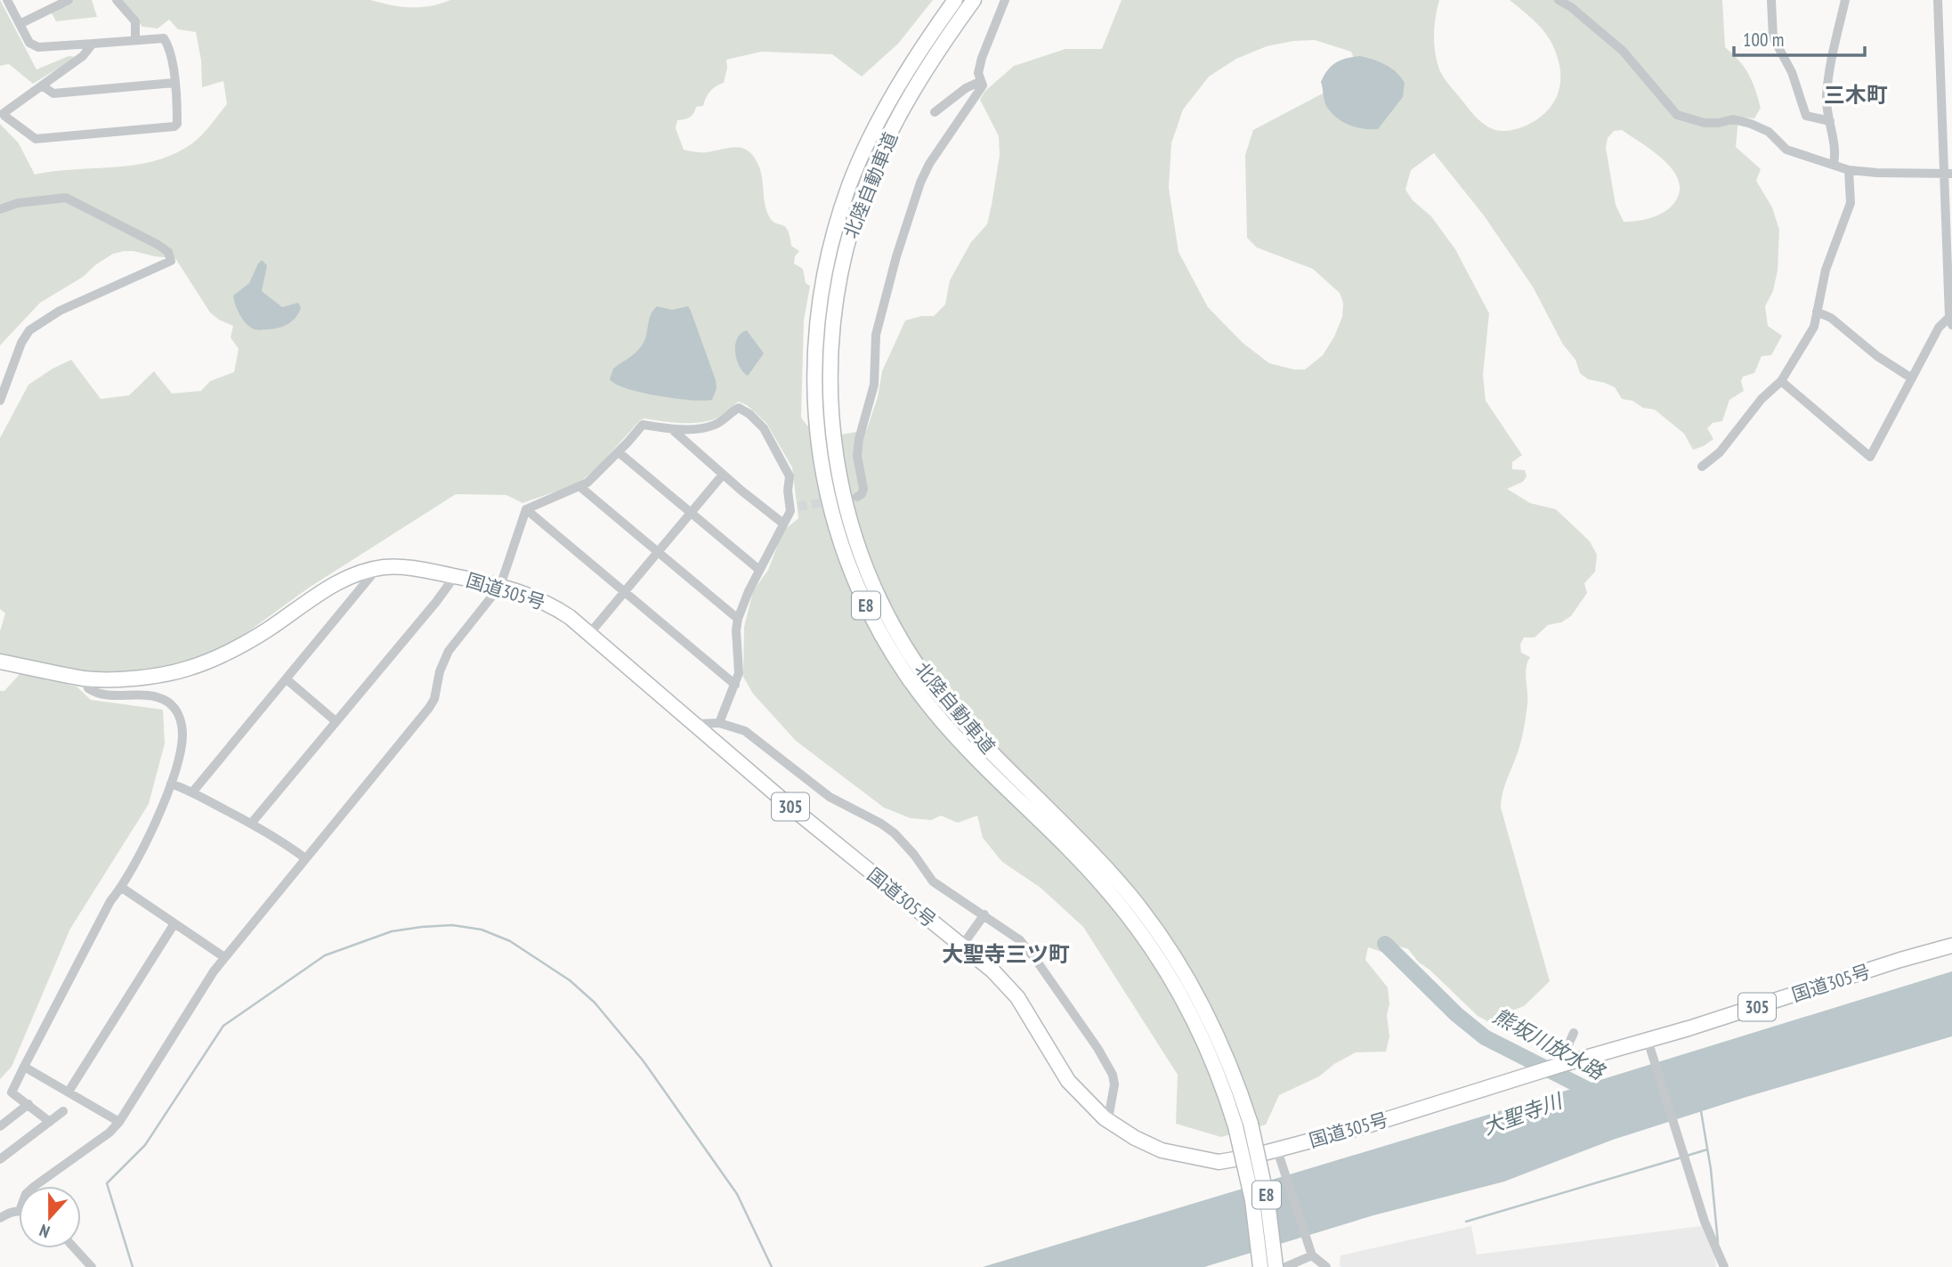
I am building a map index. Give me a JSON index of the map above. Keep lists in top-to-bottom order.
{
  "streets": {
    "highway": [
      "北陸自動車道",
      "国道305号",
      "E8",
      "305"
    ]
  },
  "districts": ["三木町", "大聖寺三ツ町"],
  "water": ["熊坂川放水路", "大聖寺川"],
  "scale_bar": "100 m",
  "north": "bottom"
}
